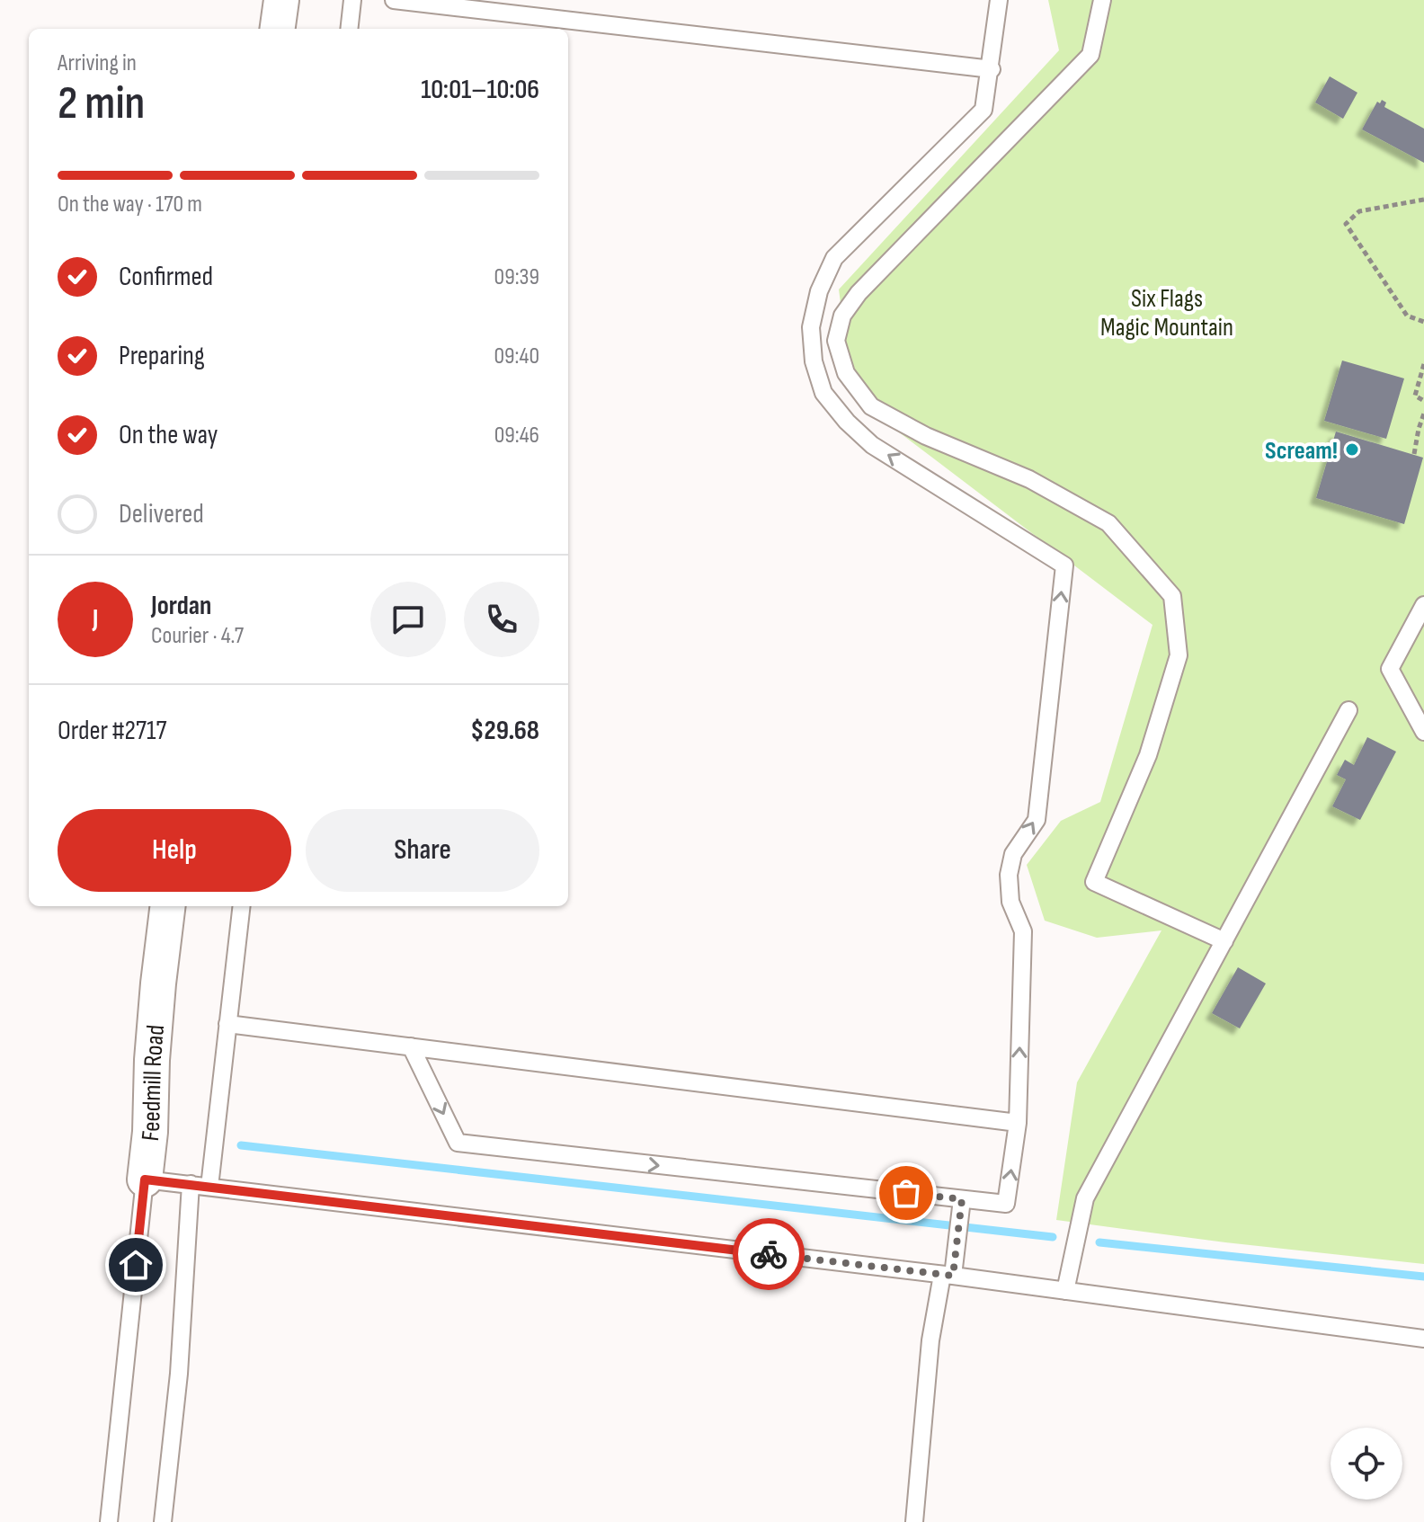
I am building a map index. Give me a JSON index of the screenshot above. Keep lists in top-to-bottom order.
{
  "streets": {
    "street": ["Feedmill Road"]
  },
  "parks": ["Six Flags Magic Mountain"],
  "places": ["Scream!"],
  "page": {
    "heading": ["2 min", "Arriving in", "10:01–10:06"],
    "panel": [
      "Jordan",
      "Courier · 4.7",
      "Order #2717",
      "$29.68"
    ],
    "bar": "On the way · 170 m",
    "list": [
      ["Confirmed", "09:39"],
      ["Preparing", "09:40"],
      ["On the way", "09:46"],
      "Delivered"
    ],
    "round": "J",
    "buttons": ["Help", "Share"]
  }
}
